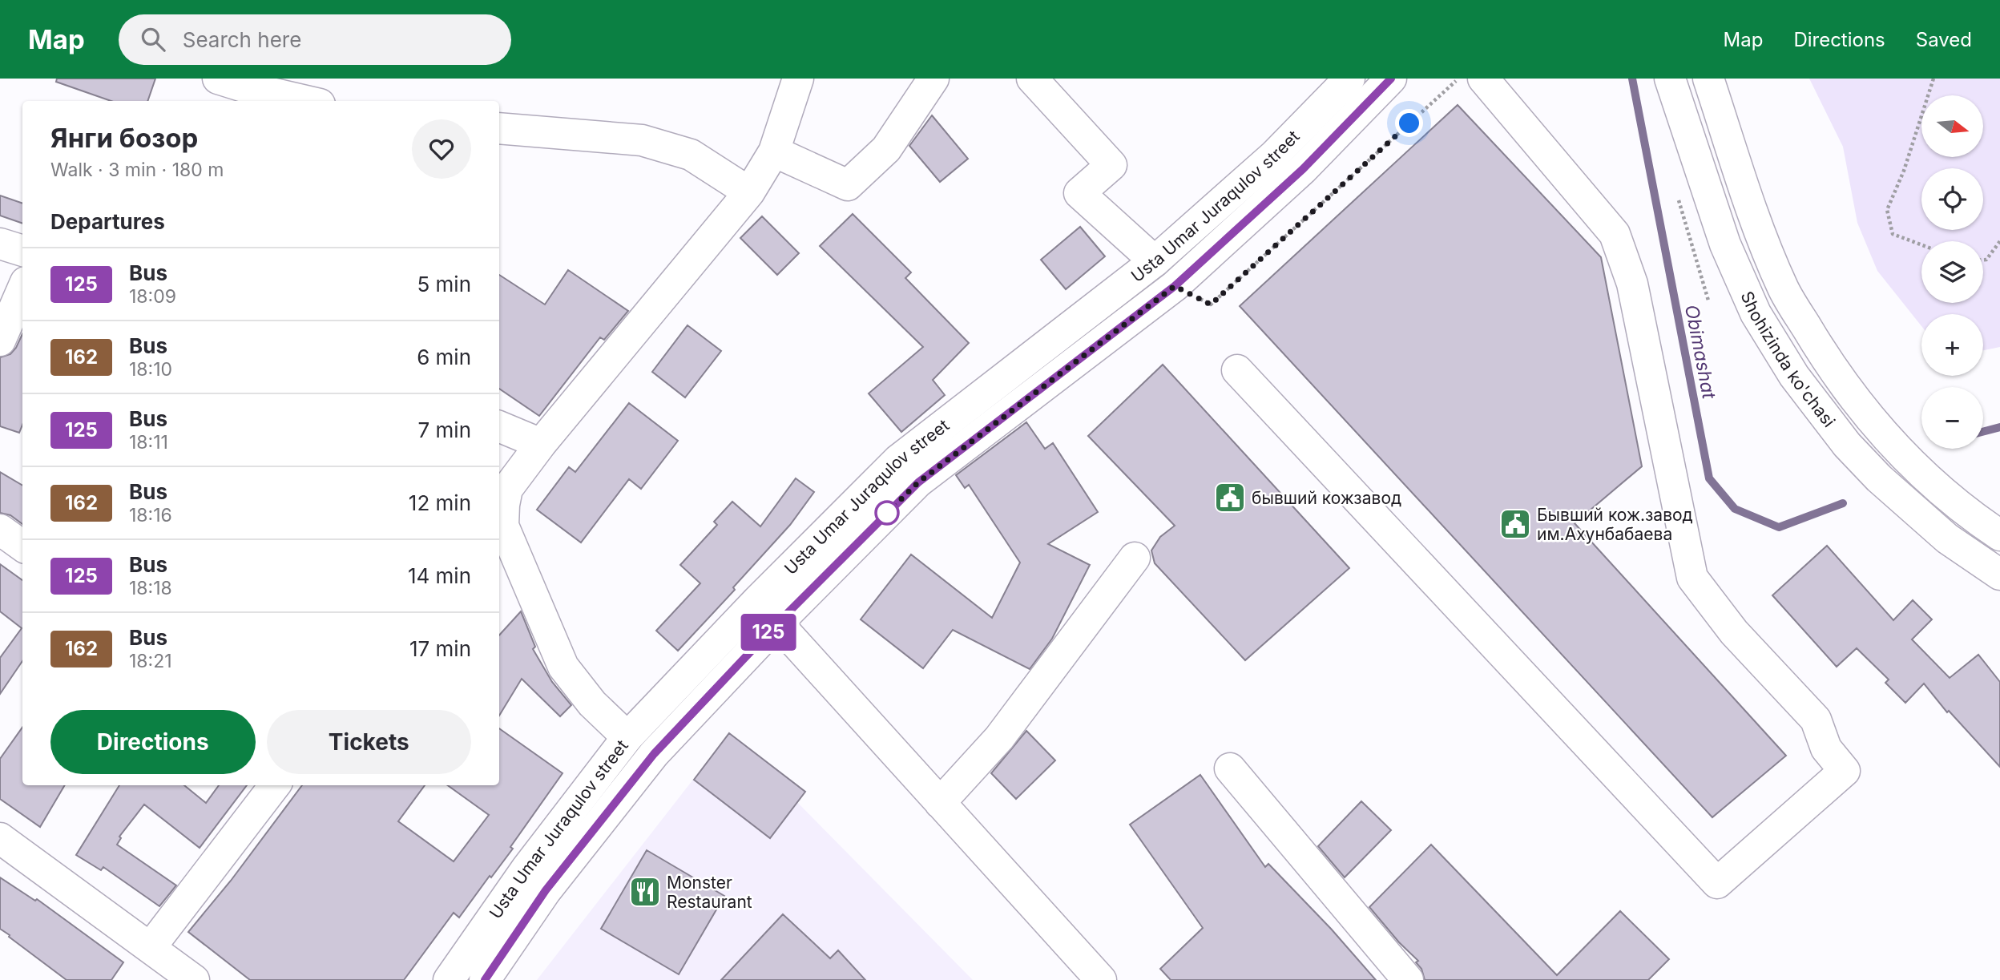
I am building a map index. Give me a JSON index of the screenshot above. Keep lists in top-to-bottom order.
{
  "streets": {
    "main road": ["Usta Umar Juraqulov street", "Shohizinda ko'chasi"]
  },
  "water": ["Obimashat"],
  "places": {
    "public building": ["бывший кожзавод", "Бывший кож.завод им.Ахунбабаева"],
    "restaurant": ["Monster Restaurant"]
  },
  "lines": ["bus line 125"],
  "north": "right",
  "page": {
    "header": "Map",
    "search": "Search here",
    "nav": ["Map", "Directions", "Saved"],
    "on_map": "125",
    "map_buttons": ["+", "−"],
    "heading": [
      ["Янги бозор", "Walk · 3 min · 180 m"],
      "Departures"
    ],
    "list": [
      {
        "mark": "125",
        "name": "Bus",
        "note": "18:09",
        "value": "5 min"
      },
      {
        "mark": "162",
        "name": "Bus",
        "note": "18:10",
        "value": "6 min"
      },
      {
        "mark": "125",
        "name": "Bus",
        "note": "18:11",
        "value": "7 min"
      },
      {
        "mark": "162",
        "name": "Bus",
        "note": "18:16",
        "value": "12 min"
      },
      {
        "mark": "125",
        "name": "Bus",
        "note": "18:18",
        "value": "14 min"
      },
      {
        "mark": "162",
        "name": "Bus",
        "note": "18:21",
        "value": "17 min"
      }
    ],
    "buttons": ["Directions", "Tickets"]
  }
}
